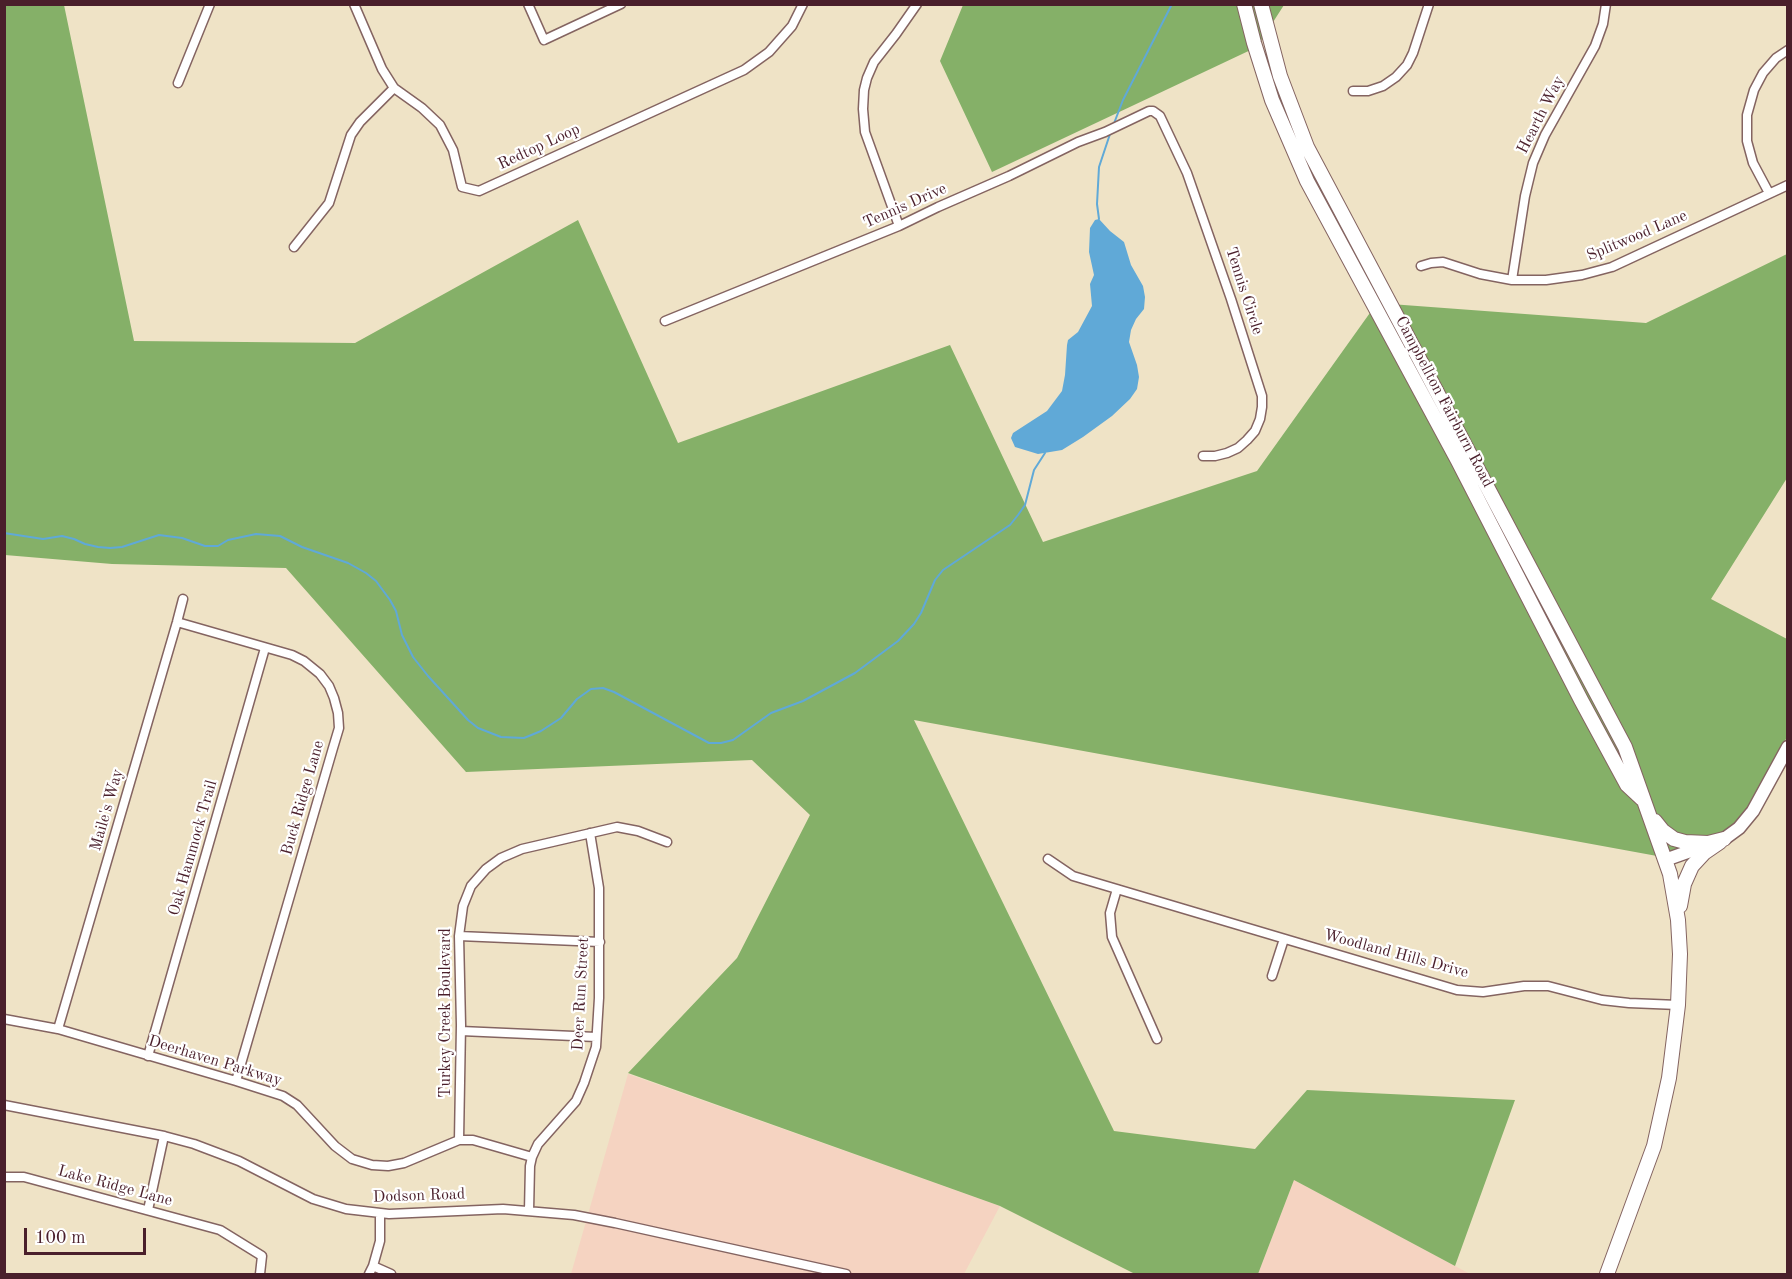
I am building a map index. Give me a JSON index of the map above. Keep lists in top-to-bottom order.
{
  "streets": {
    "main road": ["Campbellton Fairburn Road"],
    "street": [
      "Hearth Way",
      "Redtop Loop",
      "Tennis Drive",
      "Splitwood Lane",
      "Tennis Circle",
      "Buck Ridge Lane",
      "Maile's Way",
      "Oak Hammock Trail",
      "Woodland Hills Drive",
      "Deer Run Street",
      "Turkey Creek Boulevard",
      "Deerhaven Parkway",
      "Lake Ridge Lane",
      "Dodson Road"
    ]
  },
  "crossings": [
    ["Hearth Way", "Splitwood Lane"],
    ["Tennis Drive", "Tennis Circle"],
    ["Campbellton Fairburn Road", "Woodland Hills Drive"],
    ["Buck Ridge Lane", "Maile's Way"],
    ["Buck Ridge Lane", "Oak Hammock Trail"],
    ["Buck Ridge Lane", "Deerhaven Parkway"],
    ["Maile's Way", "Deerhaven Parkway"],
    ["Oak Hammock Trail", "Deerhaven Parkway"],
    ["Deer Run Street", "Turkey Creek Boulevard"],
    ["Deer Run Street", "Dodson Road"],
    ["Turkey Creek Boulevard", "Deerhaven Parkway"]
  ],
  "scale_bar": "100 m"
}
